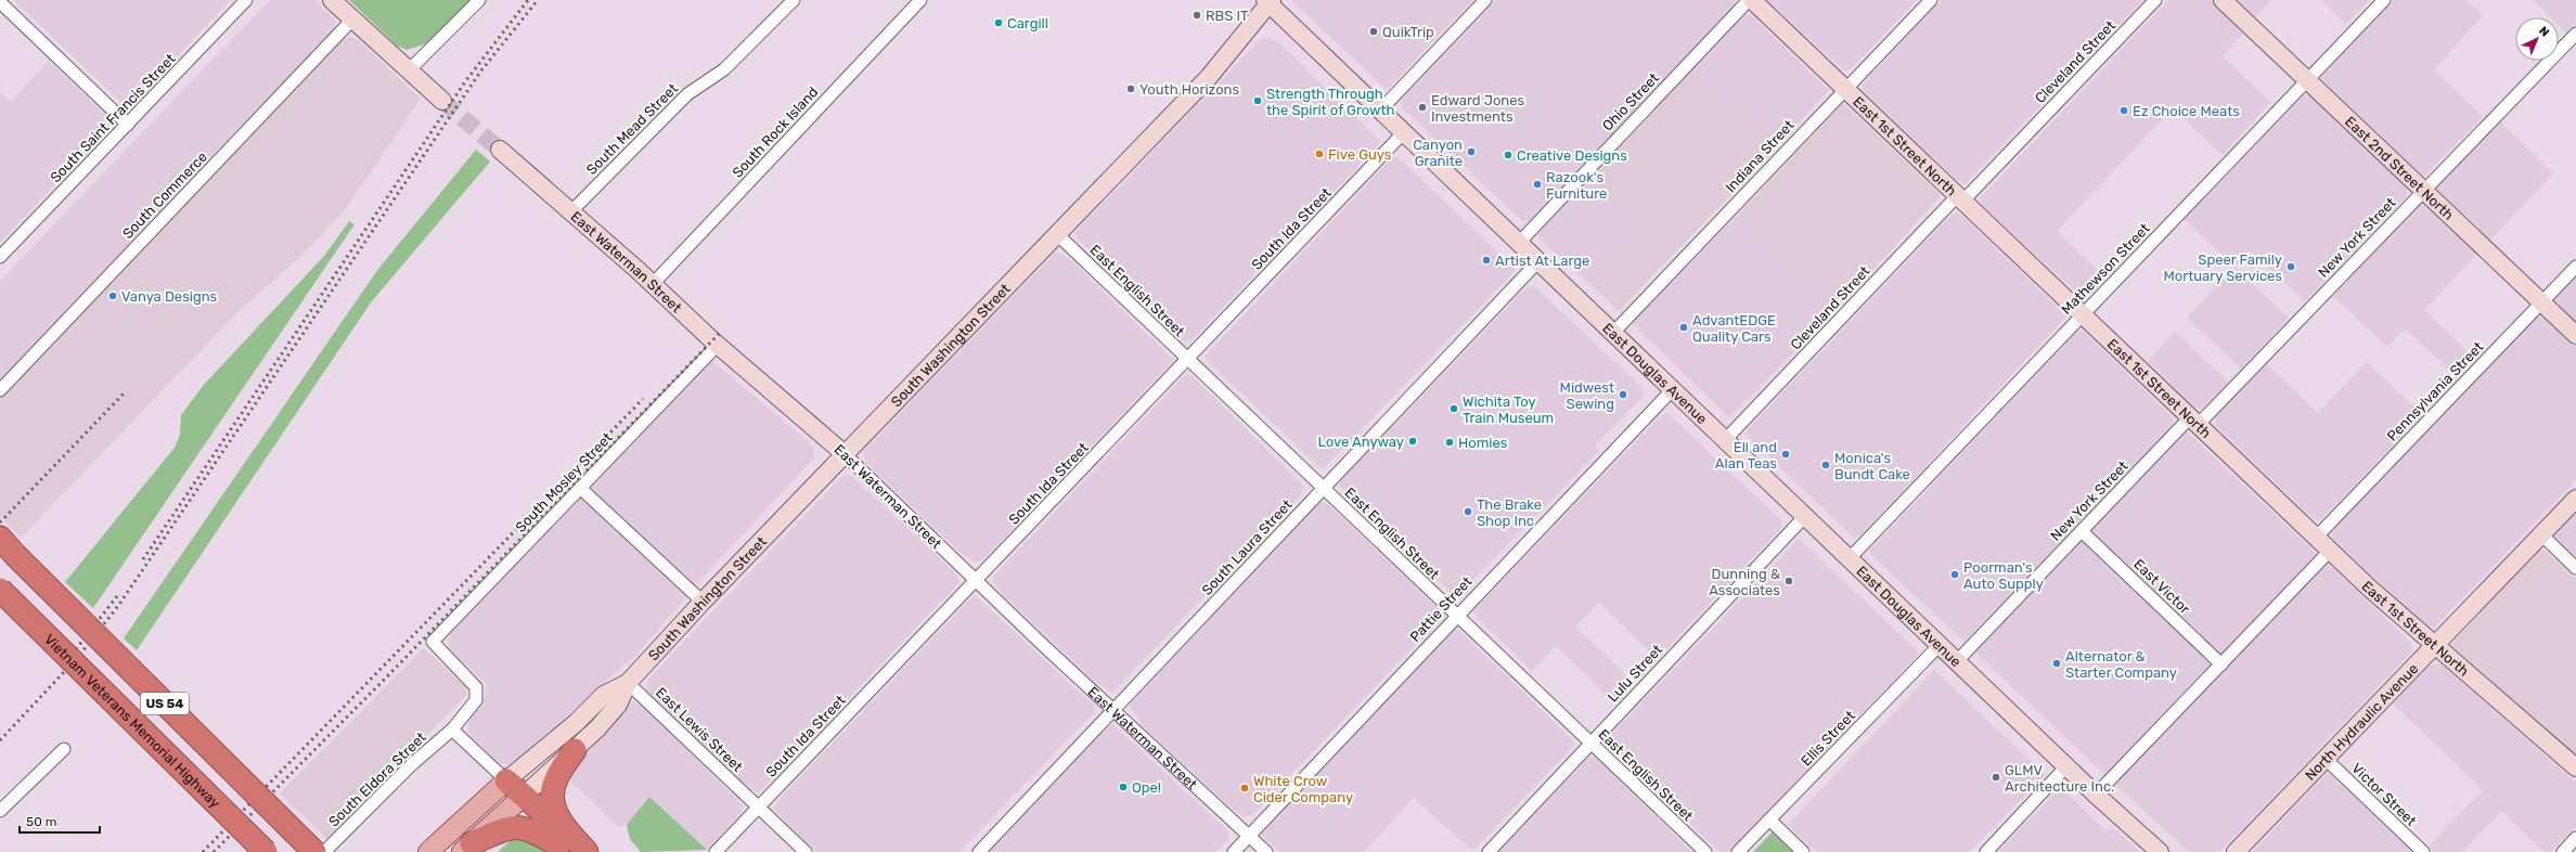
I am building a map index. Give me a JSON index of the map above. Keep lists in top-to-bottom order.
{
  "streets": {
    "highway": ["US 54", "Vietnam Veterans Memorial Highway"],
    "main road": ["South Washington Street"],
    "street": [
      "Cleveland Street",
      "Ohio Street",
      "South Saint Francis Street",
      "South Mead Street",
      "South Rock Island",
      "East 1st Street North",
      "Indiana Street",
      "East 2nd Street North",
      "South Commerce",
      "South Ida Street",
      "New York Street",
      "East Waterman Street",
      "Mathewson Street",
      "East English Street",
      "East Douglas Avenue",
      "Pennsylvania Street",
      "South Mosley Street",
      "South Laura Street",
      "East Victor",
      "Pattie Street",
      "Lulu Street",
      "North Hydraulic Avenue",
      "East Lewis Street",
      "Ellis Street",
      "South Eldora Street",
      "Victor Street"
    ]
  },
  "crossings": [
    ["Cleveland Street", "East 1st Street North"],
    ["Cleveland Street", "East Douglas Avenue"],
    ["Ohio Street", "East 1st Street North"],
    ["Ohio Street", "East Douglas Avenue"],
    ["South Mead Street", "East Waterman Street"],
    ["South Rock Island", "East Waterman Street"],
    ["East 1st Street North", "Indiana Street"],
    ["East 1st Street North", "New York Street"],
    ["East 1st Street North", "Mathewson Street"],
    ["East 1st Street North", "Pennsylvania Street"],
    ["East 1st Street North", "North Hydraulic Avenue"],
    ["Indiana Street", "East Douglas Avenue"],
    ["East 2nd Street North", "New York Street"],
    ["East 2nd Street North", "Mathewson Street"],
    ["East 2nd Street North", "Pennsylvania Street"],
    ["South Ida Street", "East Waterman Street"],
    ["South Ida Street", "East English Street"],
    ["South Ida Street", "East Douglas Avenue"],
    ["South Ida Street", "East Lewis Street"],
    ["New York Street", "East Douglas Avenue"],
    ["New York Street", "East Victor"],
    ["East Waterman Street", "South Washington Street"],
    ["East Waterman Street", "South Mosley Street"],
    ["East Waterman Street", "South Laura Street"],
    ["East Waterman Street", "Pattie Street"],
    ["Mathewson Street", "East Douglas Avenue"],
    ["East English Street", "South Washington Street"],
    ["East English Street", "South Laura Street"],
    ["East English Street", "Pattie Street"],
    ["East English Street", "Lulu Street"],
    ["South Washington Street", "East Douglas Avenue"],
    ["South Washington Street", "East Lewis Street"],
    ["East Douglas Avenue", "South Laura Street"],
    ["East Douglas Avenue", "Pattie Street"],
    ["East Douglas Avenue", "Lulu Street"],
    ["East Douglas Avenue", "Ellis Street"],
    ["South Mosley Street", "South Eldora Street"],
    ["North Hydraulic Avenue", "Victor Street"]
  ],
  "places": [
    "RBS IT",
    "Cargill",
    "QuikTrip",
    "Youth Horizons",
    "Strength Through the Spirit of Growth",
    "Edward Jones Investments",
    "Ez Choice Meats",
    "Canyon Granite",
    "Five Guys",
    "Creative Designs",
    "Razook's Furniture",
    "Artist At Large",
    "Speer Family Mortuary Services",
    "Vanya Designs",
    "AdvantEDGE Quality Cars",
    "Midwest Sewing",
    "Wichita Toy Train Museum",
    "Love Anyway",
    "Homies",
    "Eli and Alan Teas",
    "Monica's Bundt Cake",
    "The Brake Shop Inc",
    "Poorman's Auto Supply",
    "Dunning & Associates",
    "Alternator & Starter Company",
    "GLMV Architecture Inc.",
    "Ope!",
    "White Crow Cider Company"
  ],
  "scale_bar": "50 m",
  "north": "top right"
}
